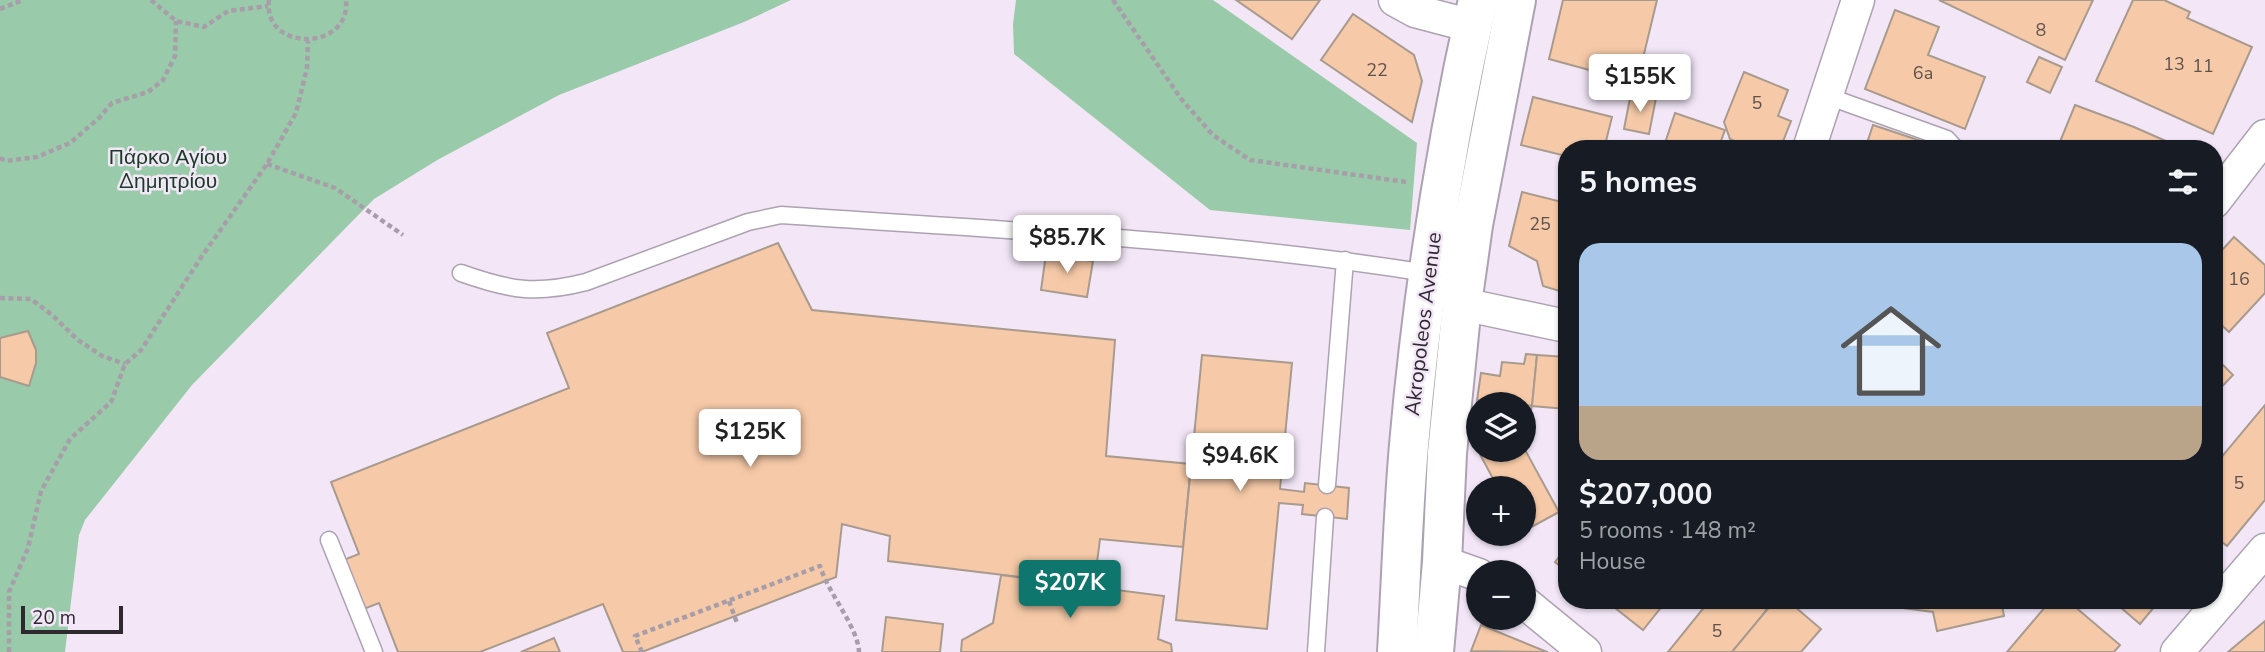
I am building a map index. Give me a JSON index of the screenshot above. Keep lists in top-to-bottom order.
{
  "streets": {
    "main road": ["Akropoleos Avenue"]
  },
  "parks": ["Πάρκο Αγίου Δημητρίου"],
  "house_numbers": [
    "8",
    "13",
    "11",
    "22",
    "6a",
    "5",
    "25",
    "16",
    "5",
    "5"
  ],
  "scale_bar": "20 m",
  "page": {
    "price": [
      "$155K",
      "$85.7K",
      "$125K",
      "$94.6K",
      "$207K"
    ],
    "heading": "5 homes",
    "list": [
      {
        "name": "$207,000",
        "note": "5 rooms · 148 m² · House"
      }
    ],
    "map_buttons": ["+", "−"],
    "scale": "20 m"
  }
}
